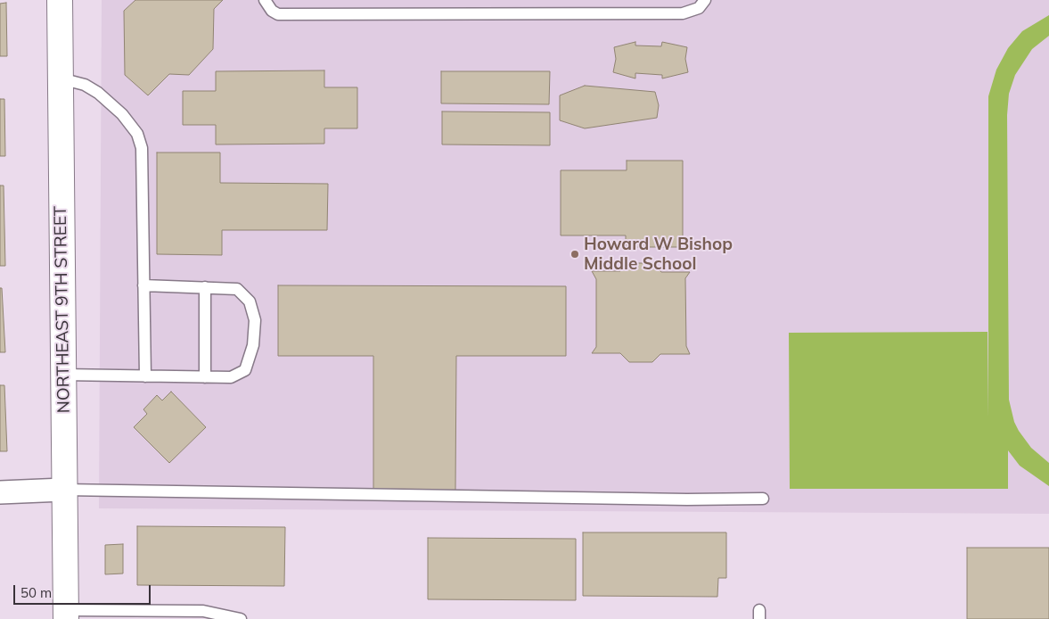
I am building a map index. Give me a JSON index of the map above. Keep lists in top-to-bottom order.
{
  "streets": {
    "street": ["NORTHEAST 9TH STREET"]
  },
  "places": ["Howard W Bishop Middle School"],
  "scale_bar": "50 m"
}
